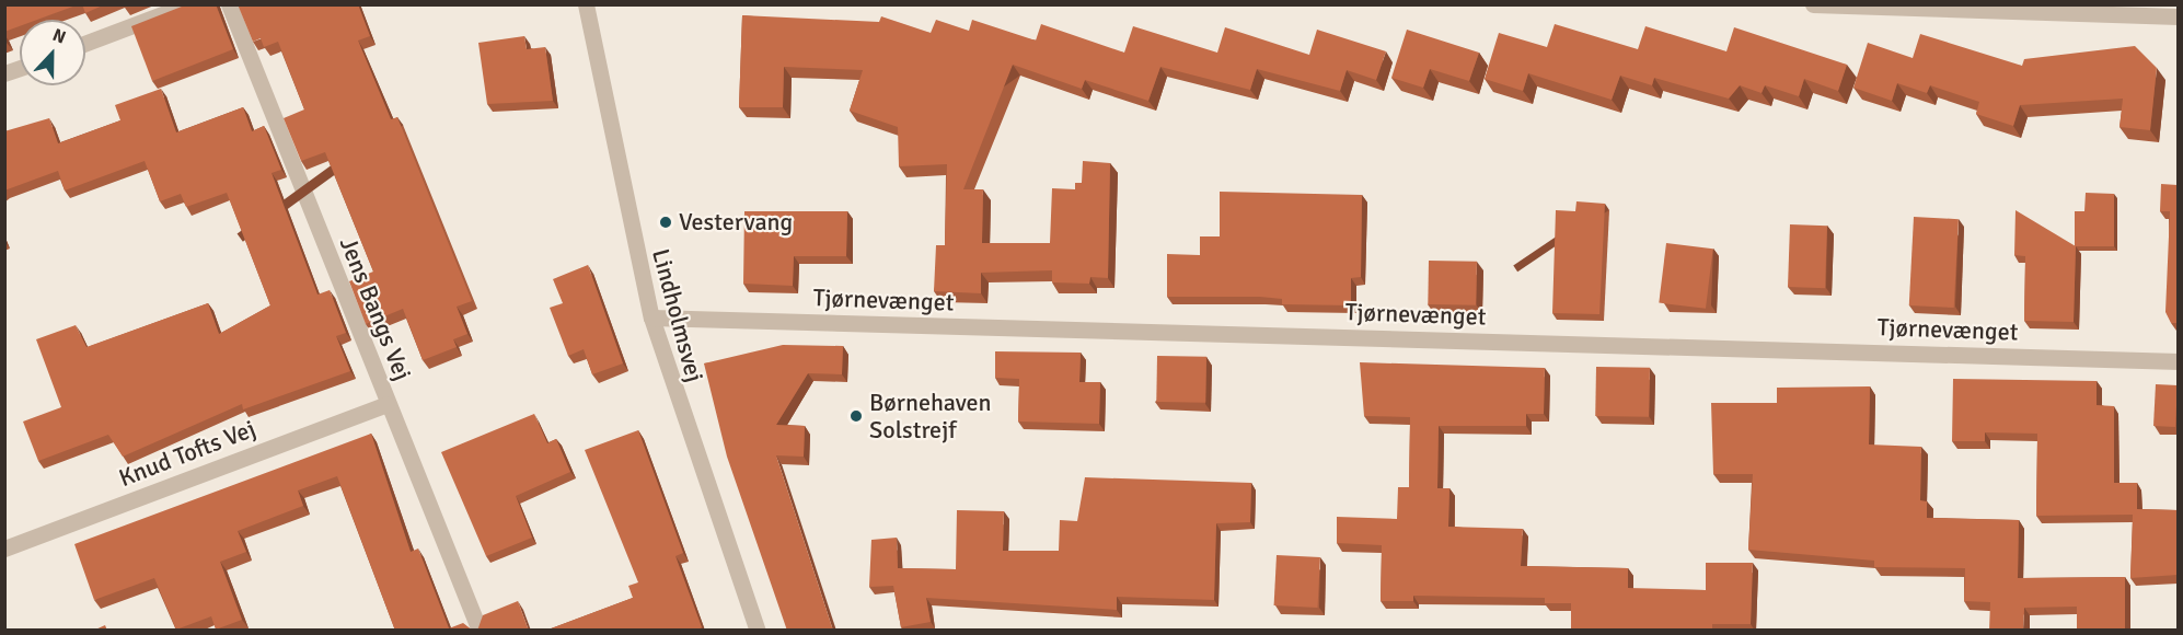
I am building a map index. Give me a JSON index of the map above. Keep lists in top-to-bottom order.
{
  "streets": {
    "street": [
      "Tjørnevænget",
      "Jens Bangs Vej",
      "Lindholmsvej",
      "Knud Tofts Vej"
    ]
  },
  "crossings": [
    ["Tjørnevænget", "Lindholmsvej"],
    ["Jens Bangs Vej", "Knud Tofts Vej"]
  ],
  "places": ["Vestervang", "Børnehaven Solstrejf"],
  "north": "top"
}
